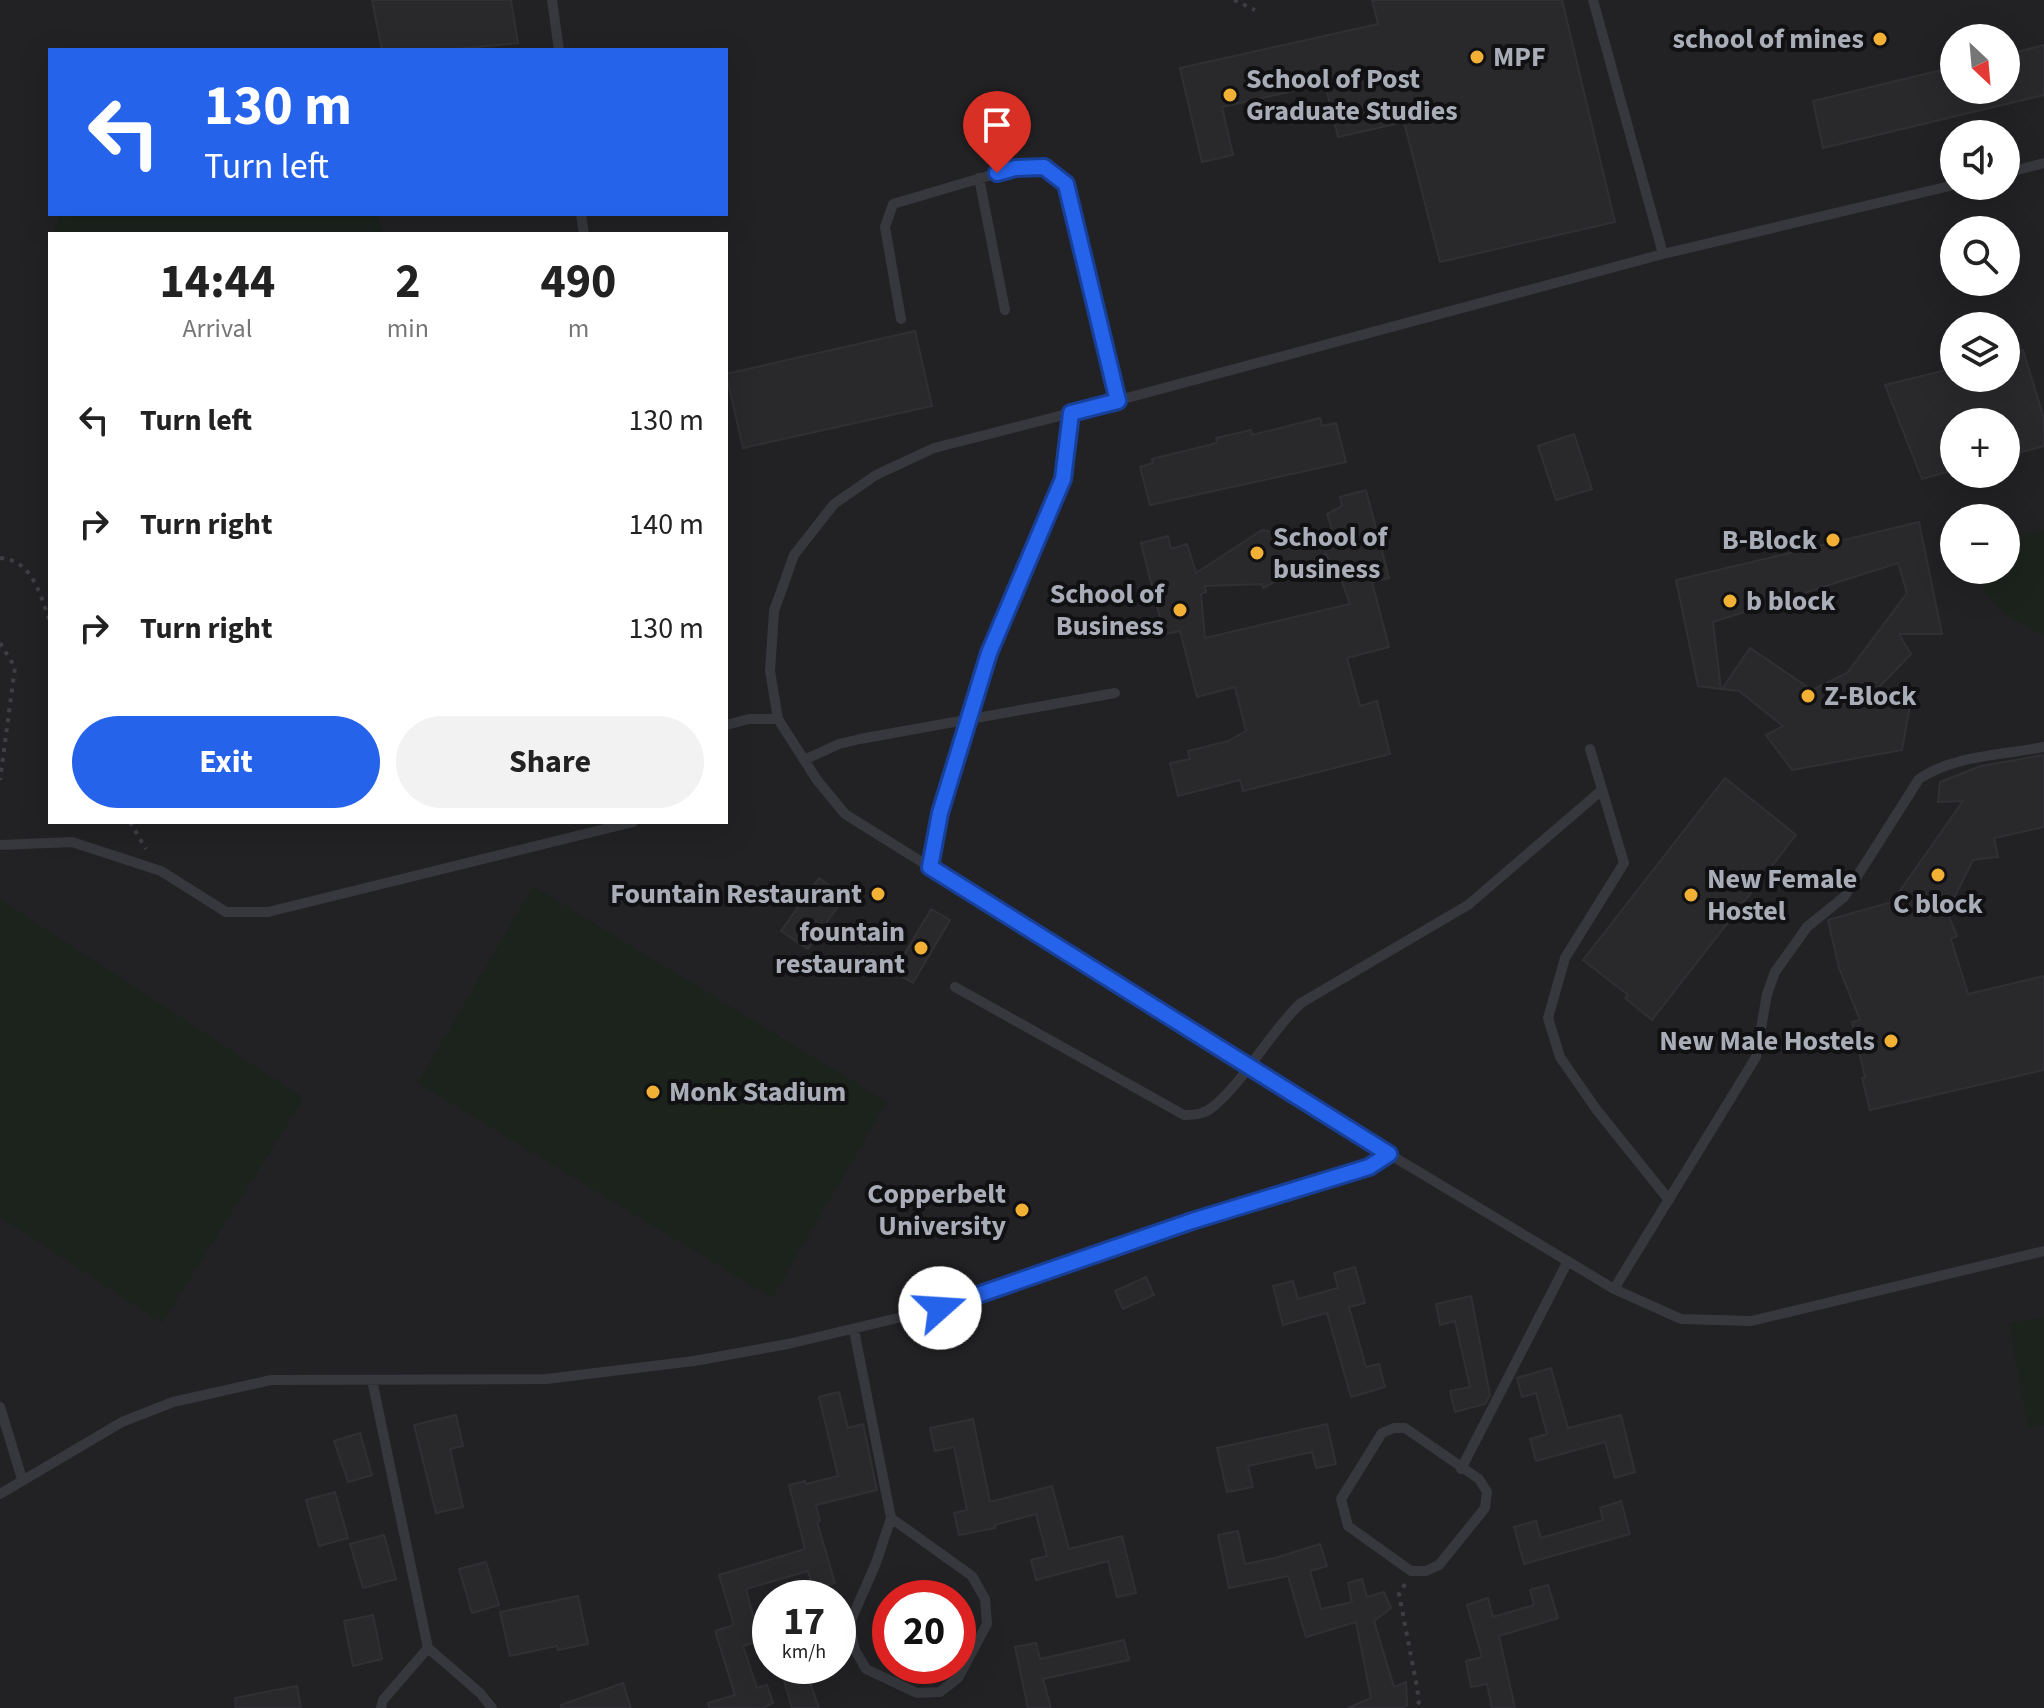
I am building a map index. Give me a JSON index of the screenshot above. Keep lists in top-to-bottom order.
{
  "places": [
    "school of mines",
    "MPF",
    "School of Post Graduate Studies",
    "B-Block",
    "School of business",
    "b block",
    "School of Business",
    "Z-Block",
    "C block",
    "Fountain Restaurant",
    "New Female Hostel",
    "fountain restaurant",
    "New Male Hostels",
    "Monk Stadium",
    "Copperbelt University"
  ],
  "north": "bottom right",
  "page": {
    "map_buttons": ["+", "−"],
    "turn": ["130 m", "Turn left"],
    "eta": [
      "14:44",
      "Arrival",
      "2",
      "min",
      "490",
      "m"
    ],
    "list": [
      {
        "name": "Turn left",
        "value": "130 m"
      },
      {
        "name": "Turn right",
        "value": "140 m"
      },
      {
        "name": "Turn right",
        "value": "130 m"
      }
    ],
    "buttons": ["Exit", "Share"],
    "speed": "17 km/h",
    "limit": "20"
  }
}
